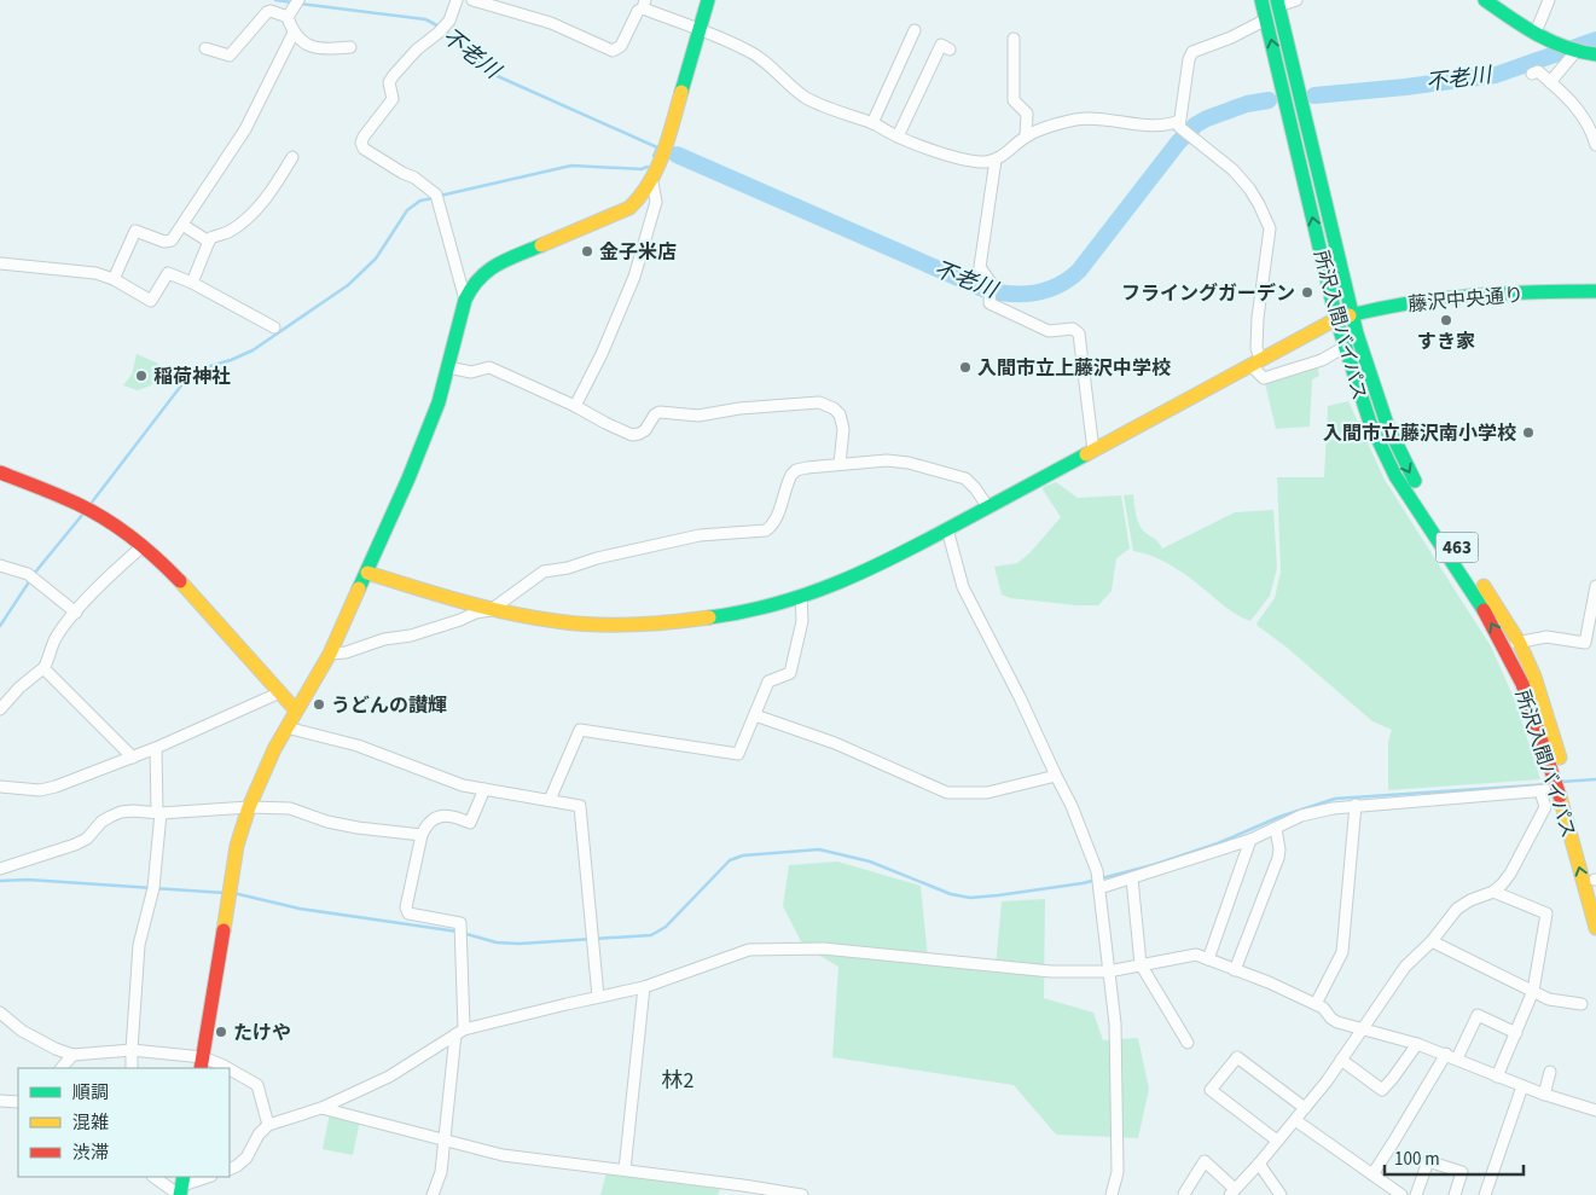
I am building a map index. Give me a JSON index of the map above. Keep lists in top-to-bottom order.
{
  "streets": {
    "main road": ["藤沢中央通り", "所沢入間バイパス", "463"]
  },
  "crossings": [
    ["藤沢中央通り", "所沢入間バイパス"]
  ],
  "districts": ["林2"],
  "water": ["不老川"],
  "places": [
    "金子米店",
    "フライングガーデン",
    "すき家",
    "入間市立上藤沢中学校",
    "稲荷神社",
    "入間市立藤沢南小学校",
    "うどんの讃輝",
    "たけや"
  ],
  "legend": ["順調", "混雑", "渋滞"],
  "scale_bar": "100 m"
}
